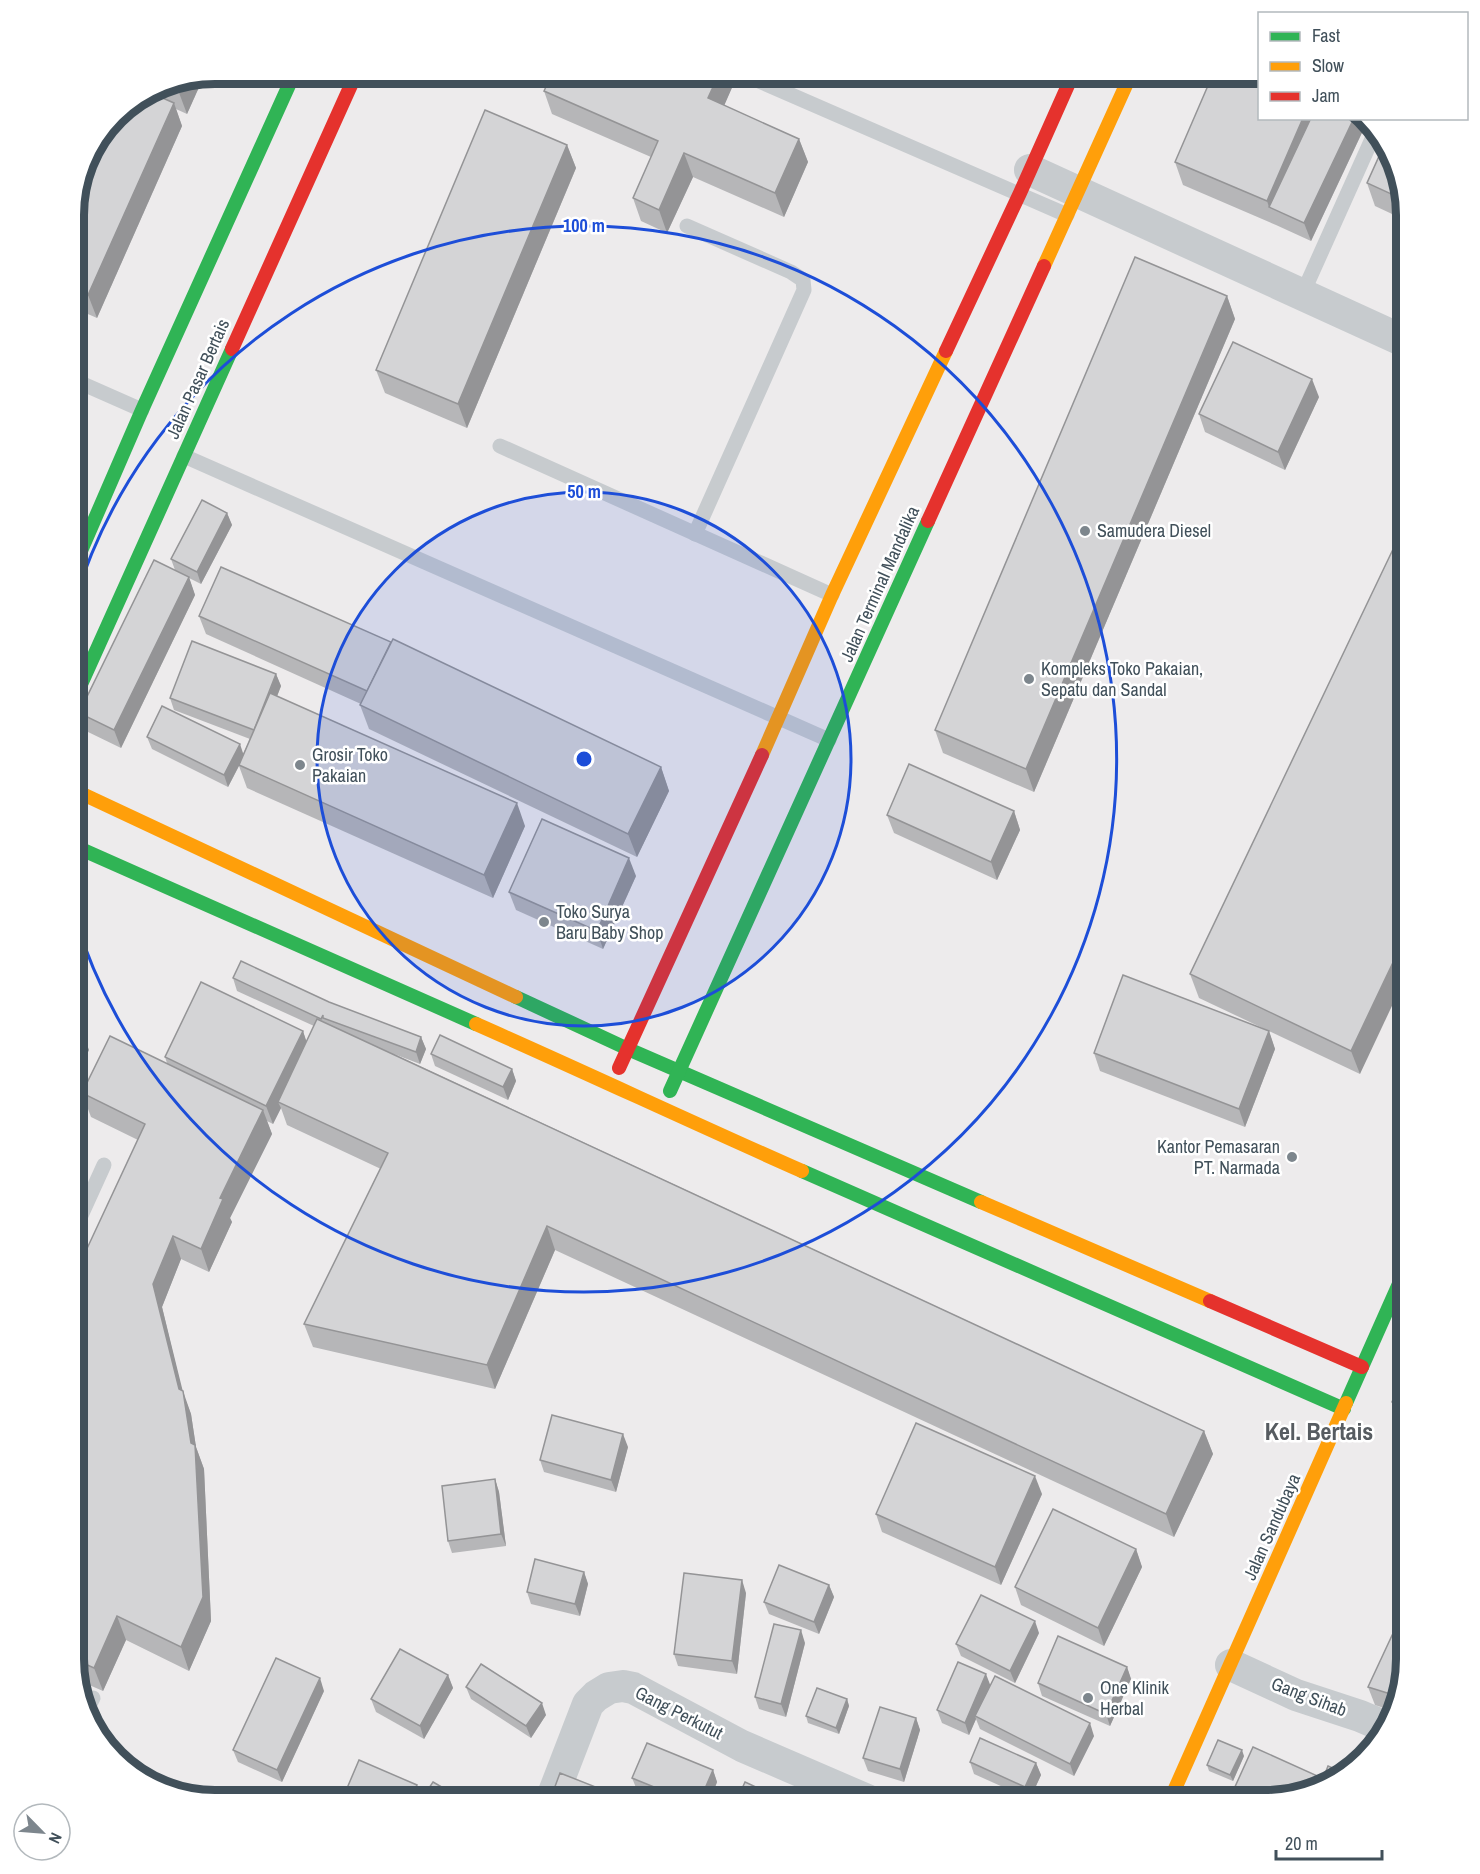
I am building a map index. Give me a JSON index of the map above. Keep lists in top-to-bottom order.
{
  "streets": {
    "main road": ["Jalan Pasar Bertais", "Jalan Terminal Mandalika", "Jalan Sandubaya"],
    "street": ["Gang Sihab", "Gang Perkutut"]
  },
  "crossings": [
    ["Jalan Sandubaya", "Gang Sihab"]
  ],
  "districts": ["Kel. Bertais"],
  "places": [
    "Samudera Diesel",
    "Kompleks Toko Pakaian, Sepatu dan Sandal",
    "Grosir Toko Pakaian",
    "Toko Surya Baru Baby Shop",
    "Kantor Pemasaran PT. Narmada",
    "One Klinik Herbal"
  ],
  "legend": ["Fast", "Slow", "Jam"],
  "scale_bar": "20 m",
  "north": "bottom right",
  "rings": ["100 m", "50 m"]
}
